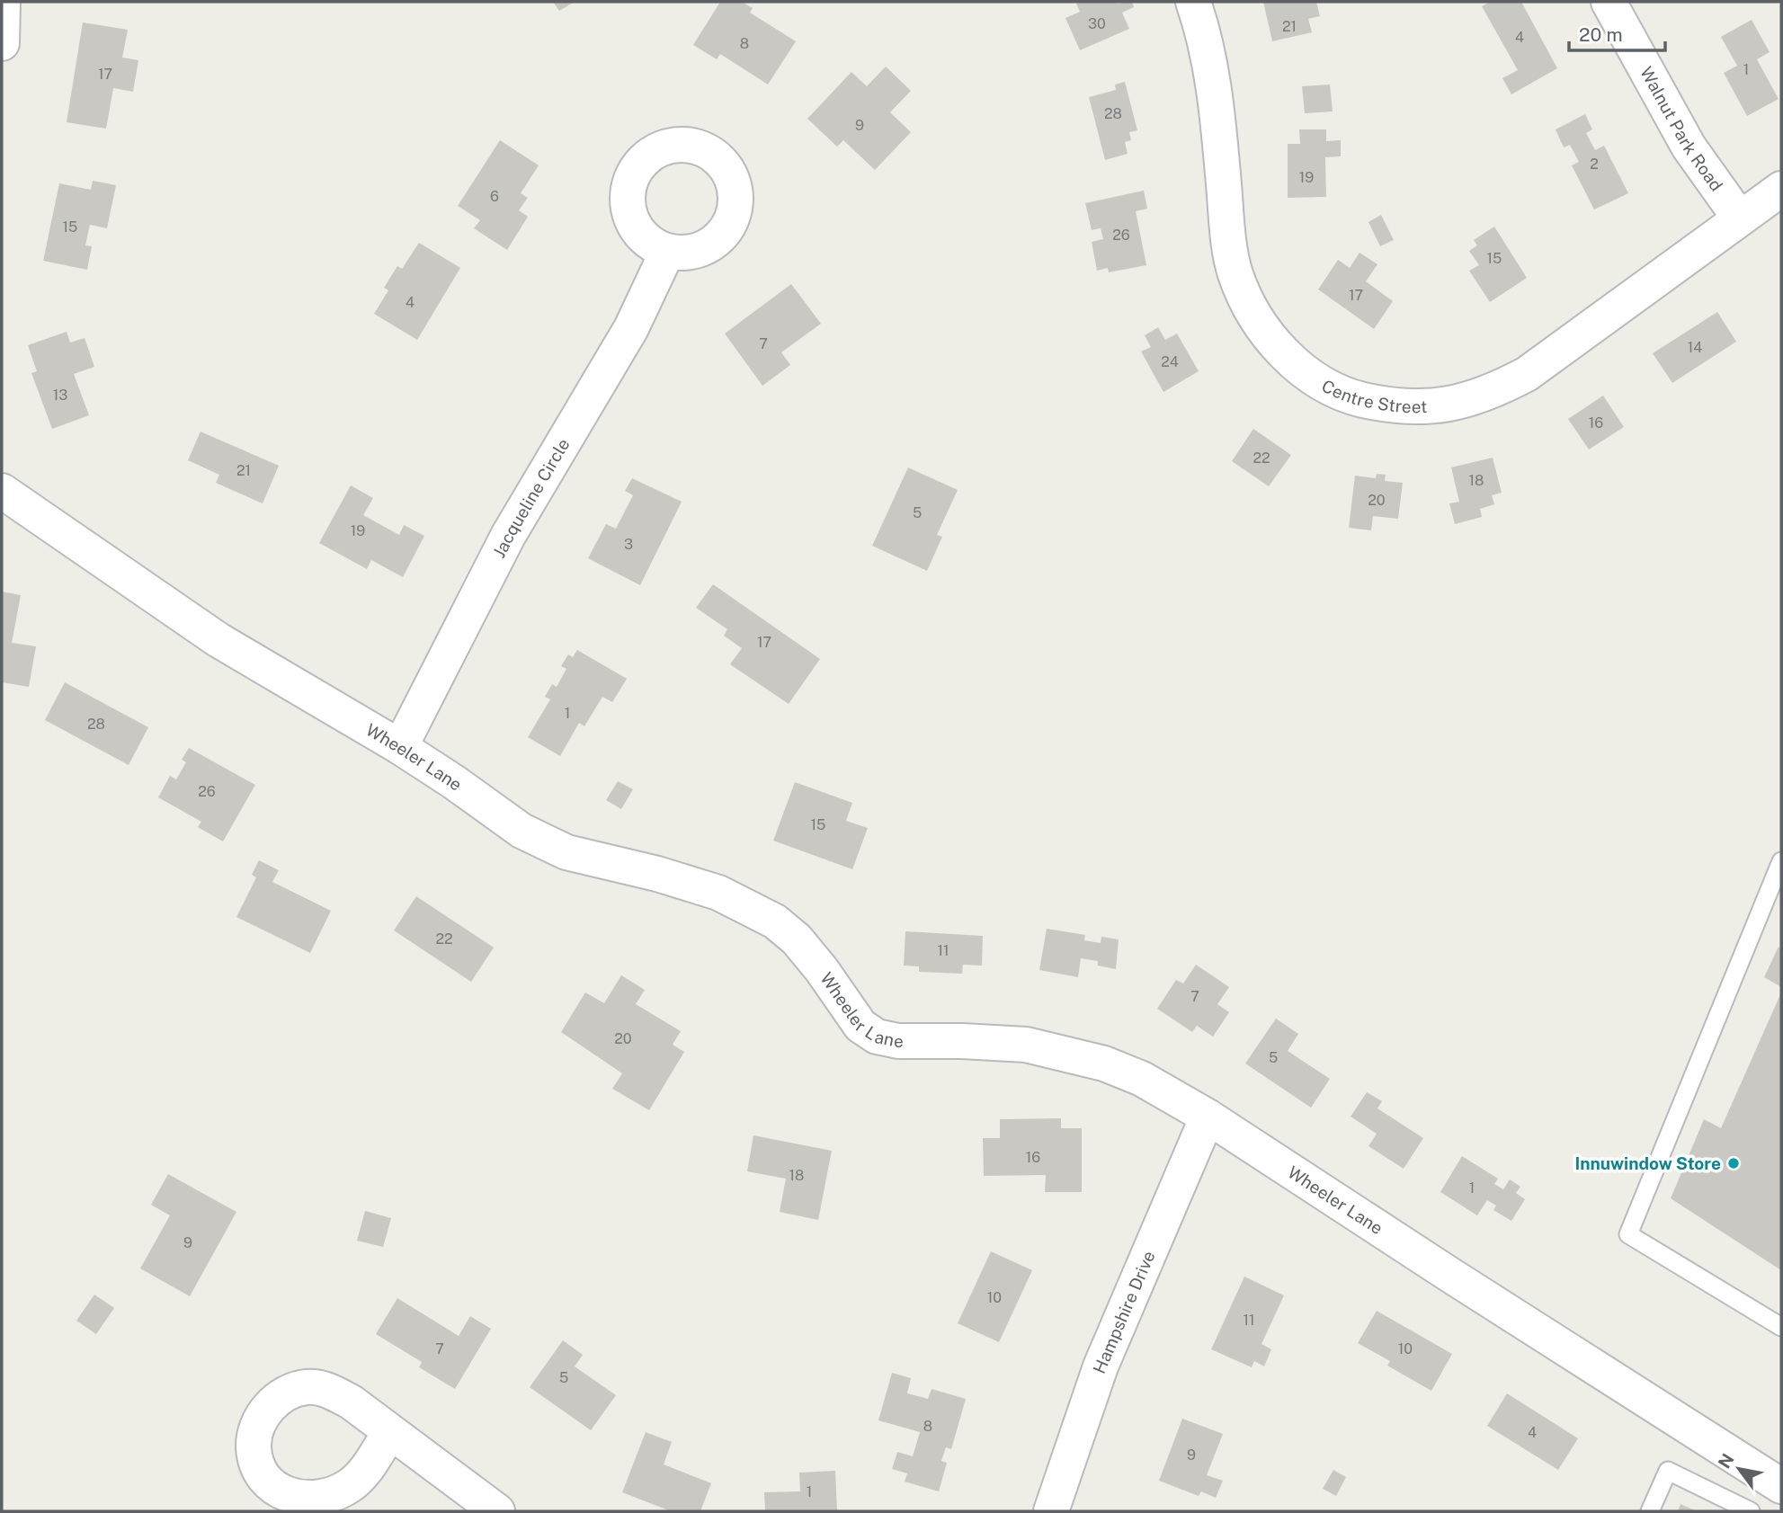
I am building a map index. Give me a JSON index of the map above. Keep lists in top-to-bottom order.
{
  "streets": {
    "street": [
      "Walnut Park Road",
      "Centre Street",
      "Jacqueline Circle",
      "Wheeler Lane",
      "Hampshire Drive"
    ]
  },
  "crossings": [
    ["Walnut Park Road", "Centre Street"],
    ["Jacqueline Circle", "Wheeler Lane"],
    ["Wheeler Lane", "Hampshire Drive"]
  ],
  "places": ["Innuwindow Store"],
  "house_numbers": [
    "30",
    "21",
    "4",
    "8",
    "1",
    "17",
    "28",
    "9",
    "2",
    "19",
    "6",
    "15",
    "26",
    "15",
    "17",
    "4",
    "7",
    "14",
    "24",
    "13",
    "16",
    "22",
    "21",
    "18",
    "20",
    "5",
    "19",
    "3",
    "17",
    "1",
    "28",
    "26",
    "15",
    "22",
    "11",
    "7",
    "20",
    "5",
    "16",
    "18",
    "1",
    "9",
    "10",
    "11",
    "7",
    "10",
    "5",
    "8",
    "4",
    "9",
    "1"
  ],
  "scale_bar": "20 m",
  "north": "top left"
}
